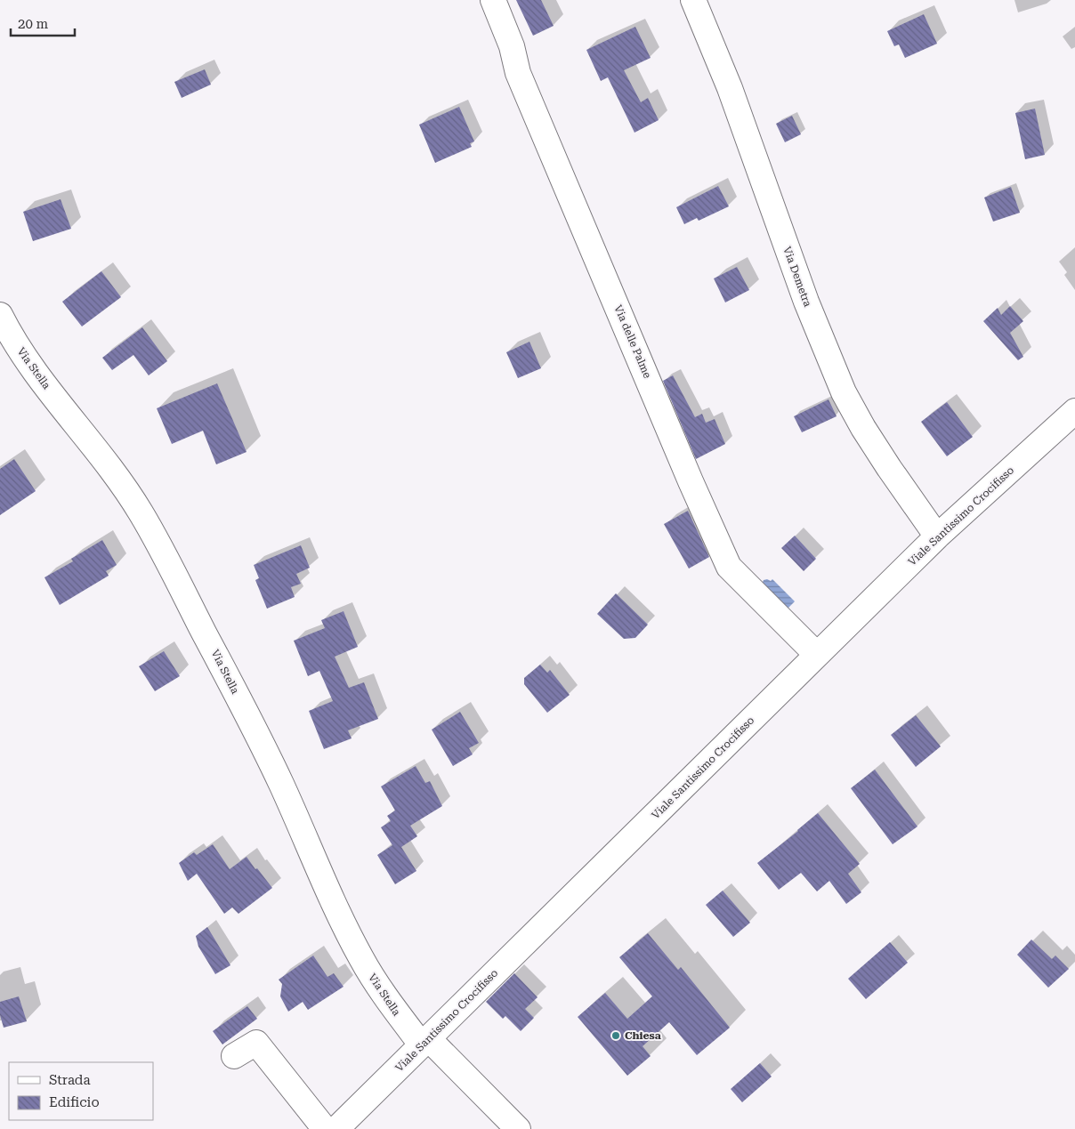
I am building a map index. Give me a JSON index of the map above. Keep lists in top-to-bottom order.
{
  "streets": {
    "street": [
      "Via Demetra",
      "Via delle Palme",
      "Via Stella",
      "Viale Santissimo Crocifisso"
    ]
  },
  "crossings": [
    ["Via Demetra", "Viale Santissimo Crocifisso"],
    ["Via delle Palme", "Viale Santissimo Crocifisso"],
    ["Via Stella", "Viale Santissimo Crocifisso"]
  ],
  "places": ["Chiesa"],
  "legend": ["Strada", "Edificio"],
  "scale_bar": "20 m"
}
